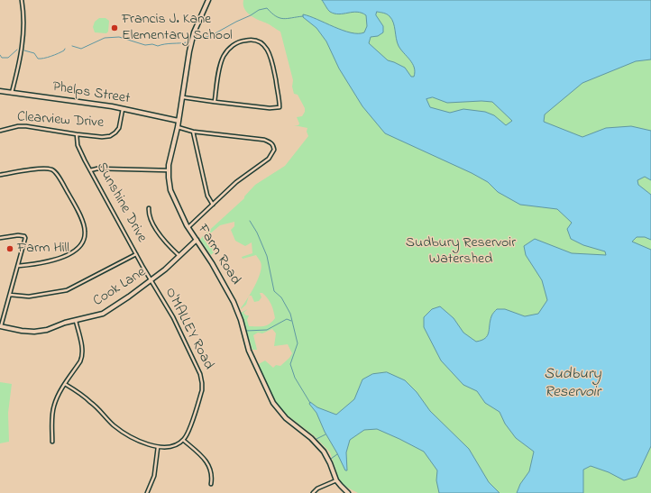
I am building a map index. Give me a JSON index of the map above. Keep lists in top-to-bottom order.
{
  "streets": {
    "street": [
      "Phelps Street",
      "Clearview Drive",
      "Sunshine Drive",
      "Farm Road",
      "Cook Lane",
      "O'MALLEY Road"
    ]
  },
  "crossings": [
    ["Phelps Street", "Clearview Drive"],
    ["Phelps Street", "Farm Road"],
    ["Clearview Drive", "Sunshine Drive"],
    ["Sunshine Drive", "Cook Lane"],
    ["Sunshine Drive", "O'MALLEY Road"],
    ["Farm Road", "Cook Lane"],
    ["Cook Lane", "O'MALLEY Road"]
  ],
  "water": ["Sudbury Reservoir"],
  "parks": ["Sudbury Reservoir Watershed"],
  "places": ["Francis J. Kane Elementary School", "Farm Hill"]
}
